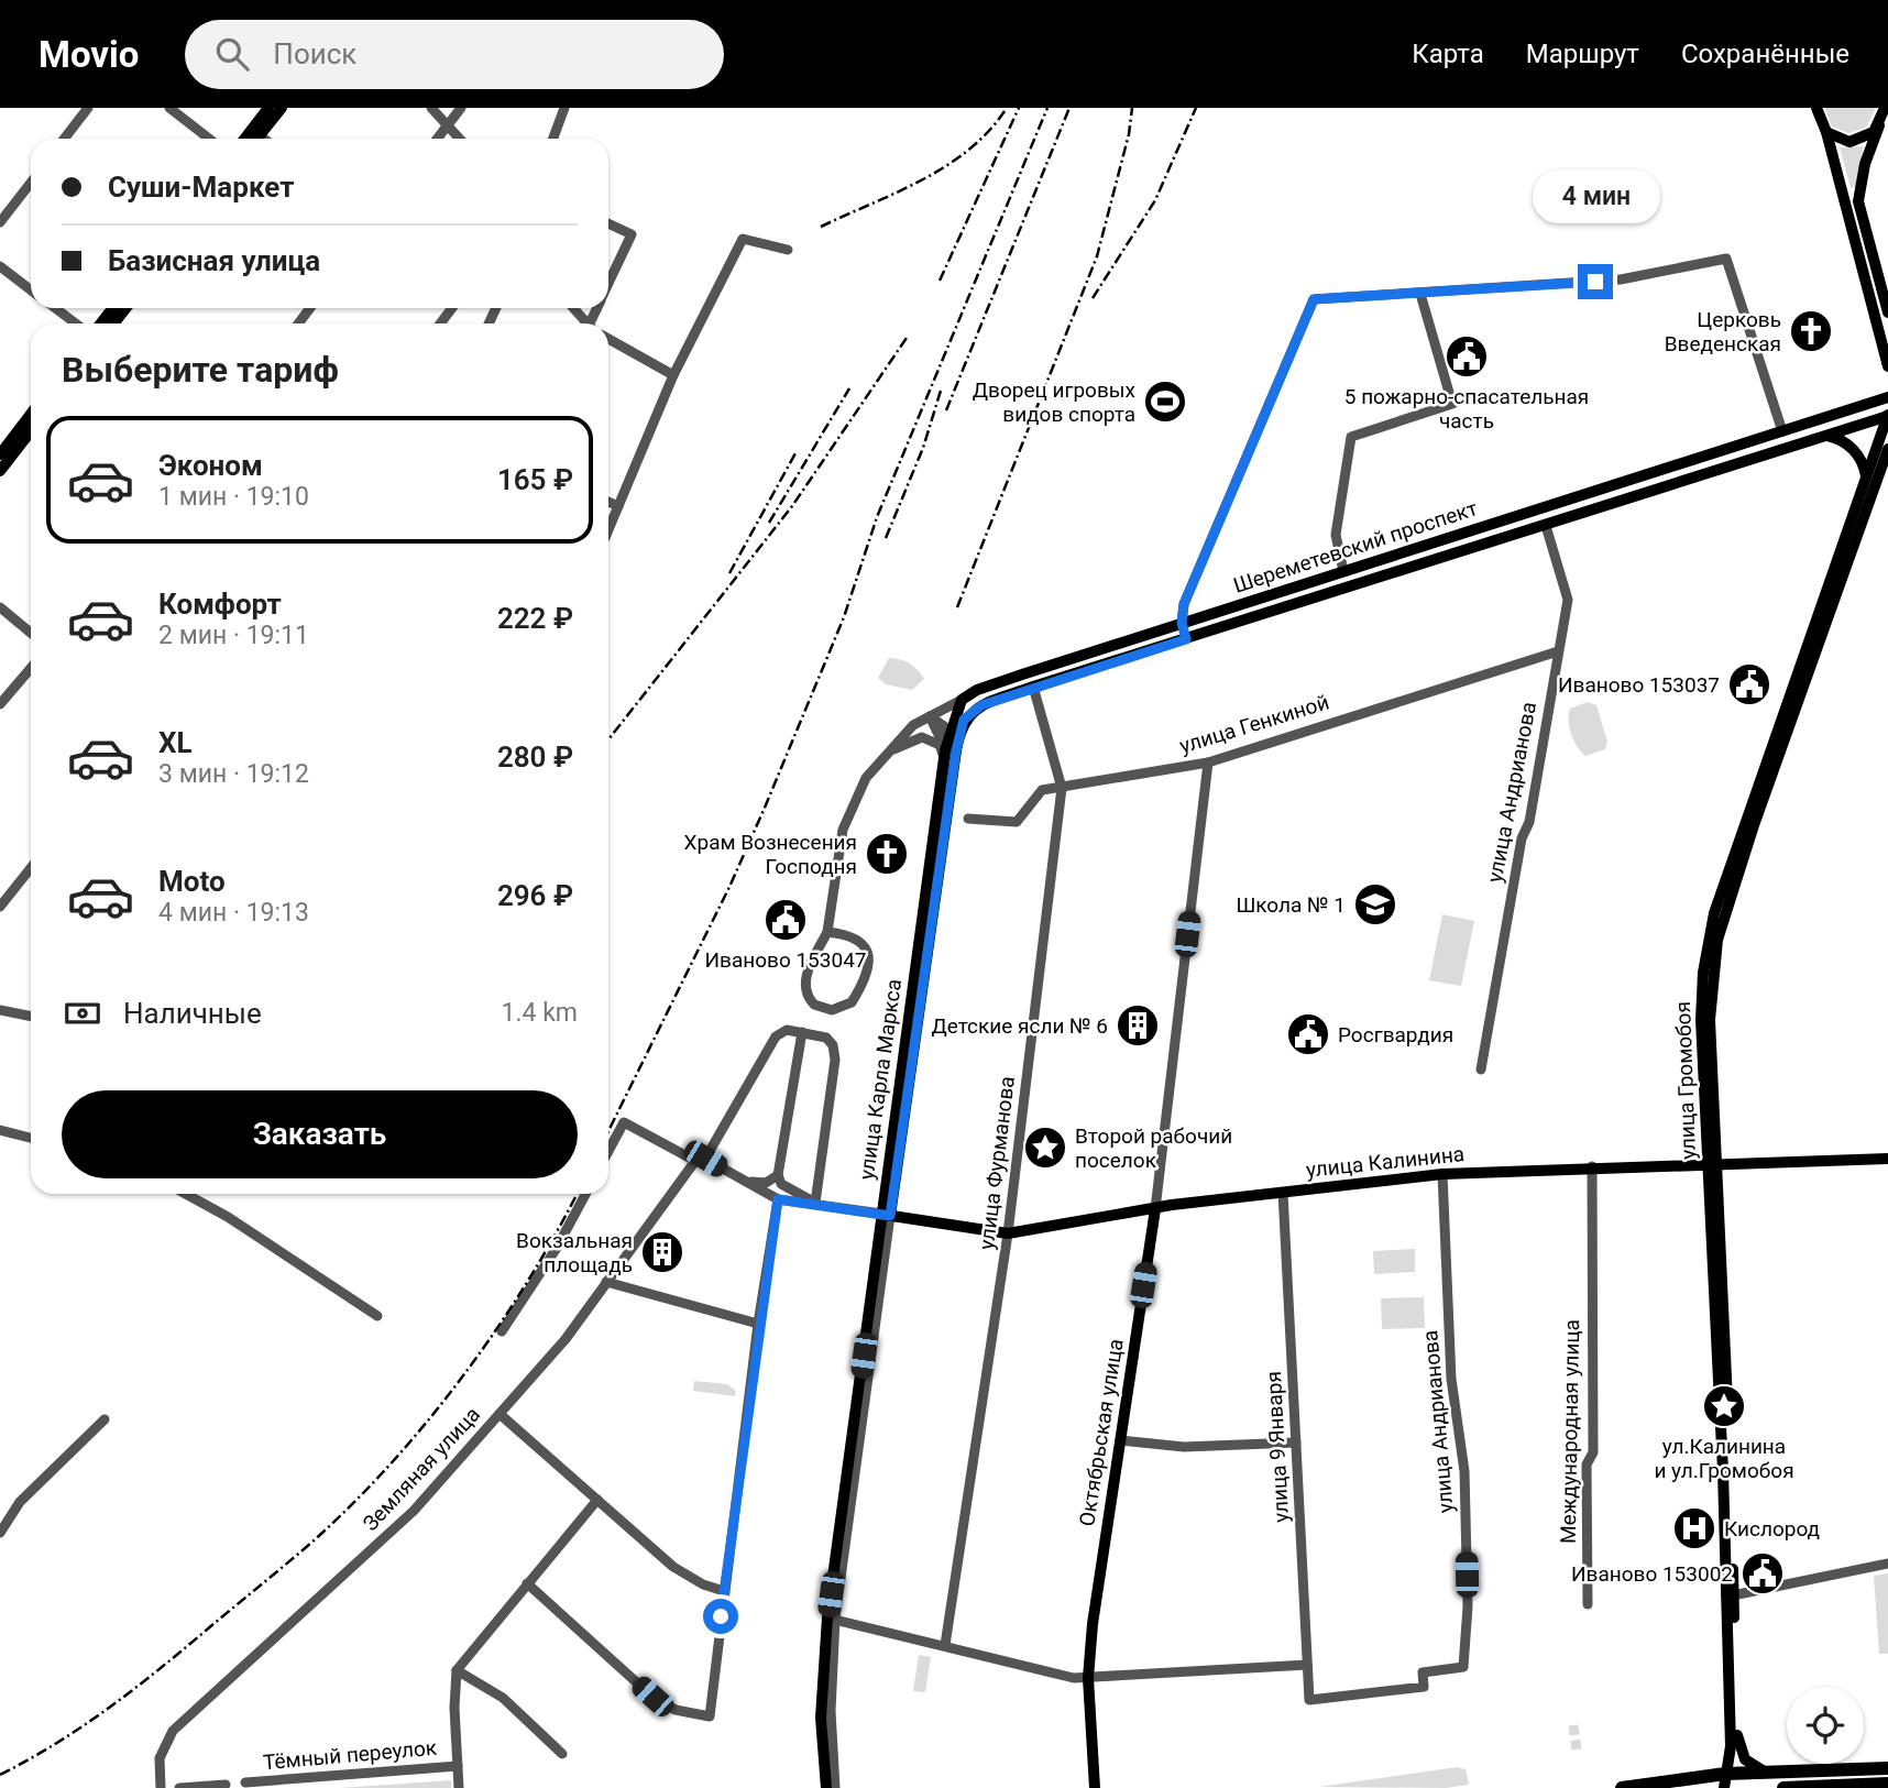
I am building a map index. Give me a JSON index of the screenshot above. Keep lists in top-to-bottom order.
{
  "streets": {
    "main road": [
      "Шереметевский проспект",
      "улица Карла Маркса",
      "улица Громобоя",
      "улица Калинина",
      "Октябрьская улица"
    ],
    "street": [
      "улица Генкиной",
      "улица Андрианова",
      "улица Фурманова",
      "Международная улица",
      "улица 9 Января",
      "Земляная улица",
      "Тёмный переулок"
    ]
  },
  "crossings": [
    ["Шереметевский проспект", "улица Андрианова"],
    ["Шереметевский проспект", "улица Карла Маркса"],
    ["Шереметевский проспект", "улица Громобоя"],
    ["Шереметевский проспект", "улица Фурманова"],
    ["улица Генкиной", "улица Андрианова"],
    ["улица Генкиной", "улица Фурманова"],
    ["улица Генкиной", "Октябрьская улица"],
    ["улица Андрианова", "улица Калинина"],
    ["улица Андрианова", "улица 9 Января"],
    ["улица Карла Маркса", "улица Калинина"],
    ["улица Громобоя", "улица Калинина"],
    ["улица Калинина", "улица Фурманова"],
    ["улица Калинина", "Международная улица"],
    ["улица Калинина", "Октябрьская улица"],
    ["улица Калинина", "улица 9 Января"]
  ],
  "places": {
    "church": ["Церковь Введенская", "Храм Вознесения Господня"],
    "public building": [
      "5 пожарно-спасательная часть",
      "Иваново 153037",
      "Иваново 153047",
      "Росгвардия",
      "Иваново 153002"
    ],
    "sports": ["Дворец игровых видов спорта"],
    "school or university": ["Школа № 1"],
    "building": ["Детские ясли № 6", "Вокзальная площадь"],
    "place": ["Второй рабочий поселок", "ул.Калинина и ул.Громобоя"],
    "hospital": ["Кислород"]
  },
  "page": {
    "header": "Movio",
    "search": "Поиск",
    "nav": ["Карта", "Маршрут", "Сохранённые"],
    "banner": ["Суши-Маркет", "Базисная улица"],
    "bubble": "4 мин",
    "heading": "Выберите тариф",
    "list": [
      {
        "name": "Эконом",
        "note": "1 мин · 19:10",
        "value": "165 ₽"
      },
      {
        "name": "Комфорт",
        "note": "2 мин · 19:11",
        "value": "222 ₽"
      },
      {
        "name": "XL",
        "note": "3 мин · 19:12",
        "value": "280 ₽"
      },
      {
        "name": "Moto",
        "note": "4 мин · 19:13",
        "value": "296 ₽"
      }
    ],
    "pay": ["Наличные", "1.4 km"],
    "buttons": "Заказать"
  }
}
